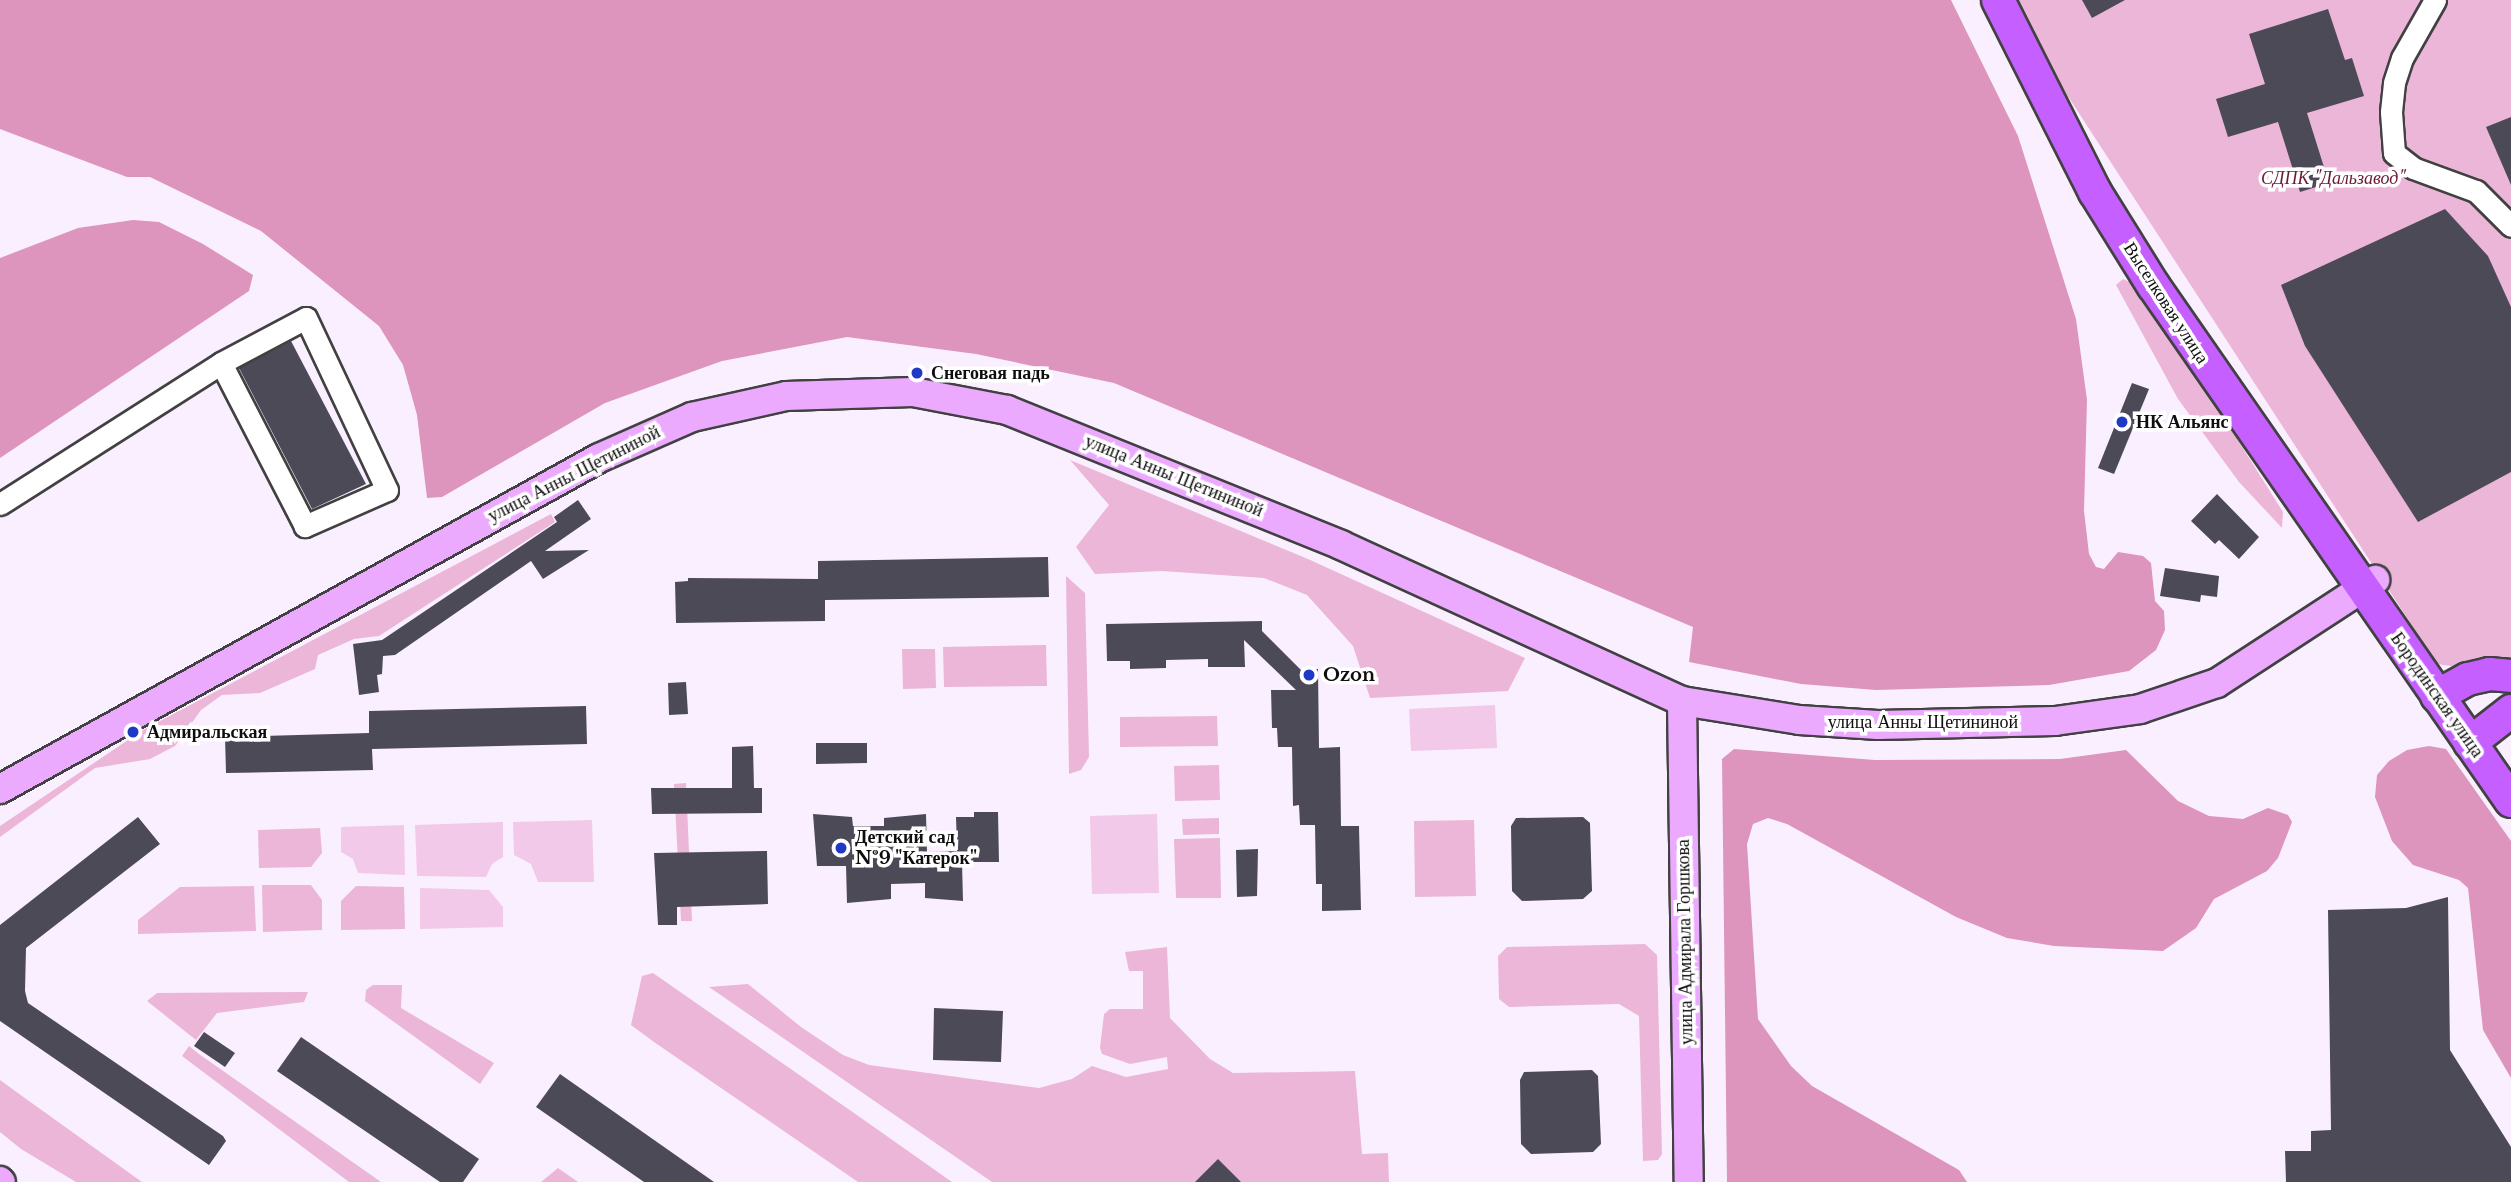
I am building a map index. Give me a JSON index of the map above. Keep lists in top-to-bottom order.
{
  "streets": {
    "main road": [
      "Выселковая улица",
      "улица Анны Щетининой",
      "Бородинская улица",
      "улица Адмирала Горшкова"
    ]
  },
  "crossings": [
    ["Выселковая улица", "улица Анны Щетининой"],
    ["Выселковая улица", "Бородинская улица"],
    ["улица Анны Щетининой", "Бородинская улица"],
    ["улица Анны Щетининой", "улица Адмирала Горшкова"]
  ],
  "parks": ["СДПК \"Дальзавод\""],
  "places": [
    "Снеговая падь",
    "НК Альянс",
    "Ozon",
    "Адмиральская",
    "Детский сад №9 \"Катерок\""
  ]
}
